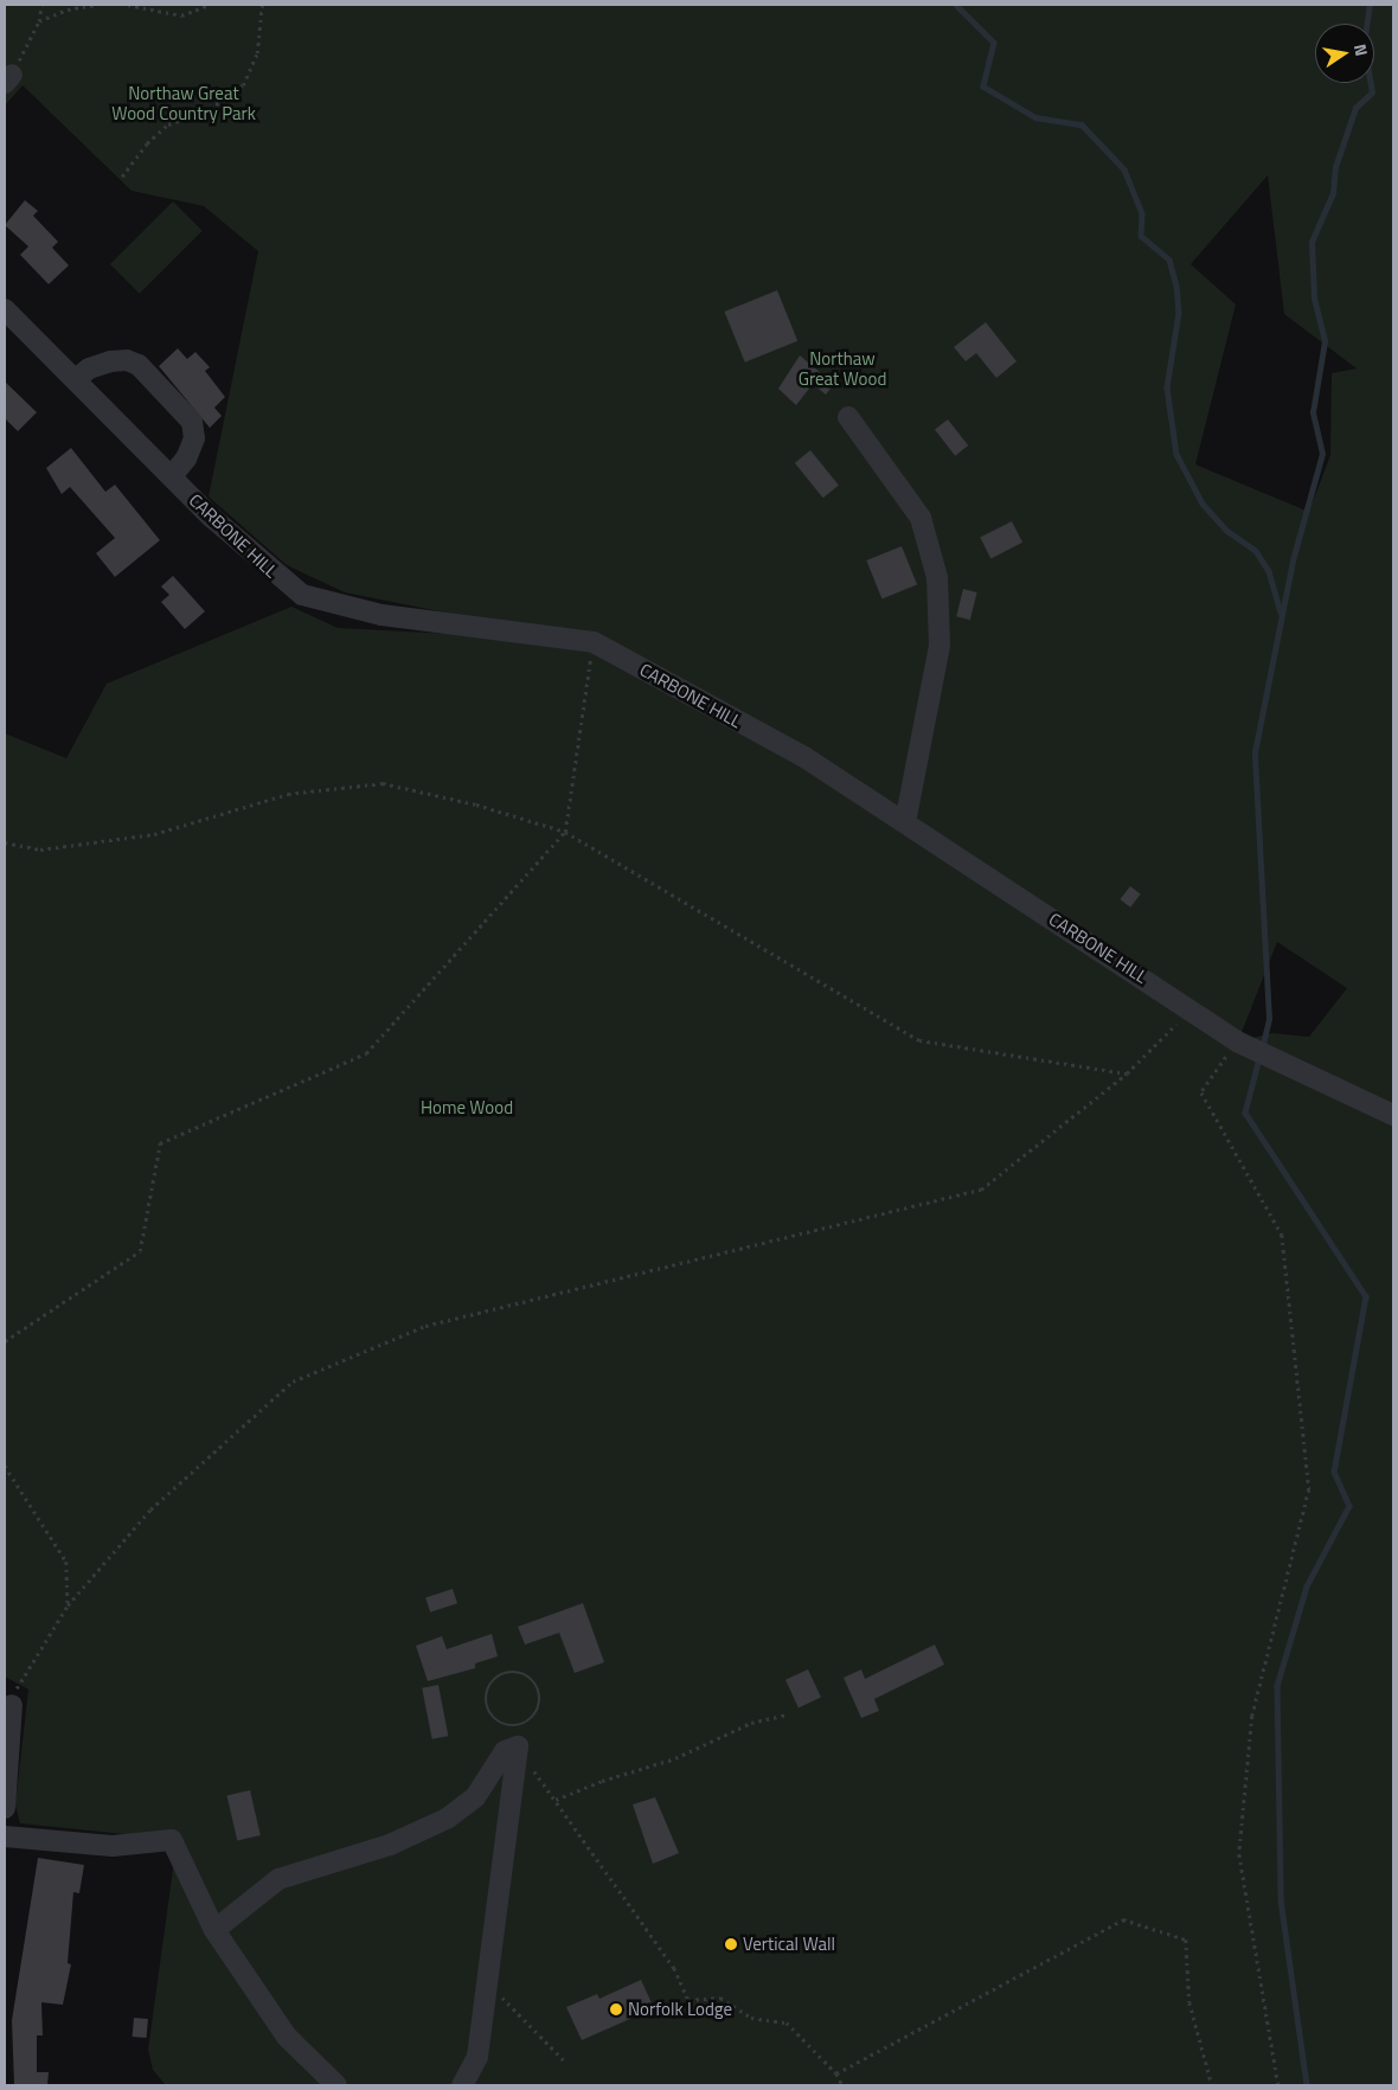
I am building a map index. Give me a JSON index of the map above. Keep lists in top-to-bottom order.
{
  "streets": {
    "street": ["CARBONE HILL"]
  },
  "parks": ["Northaw Great Wood Country Park", "Northaw Great Wood", "Home Wood"],
  "places": ["Vertical Wall", "Norfolk Lodge"],
  "north": "right"
}
